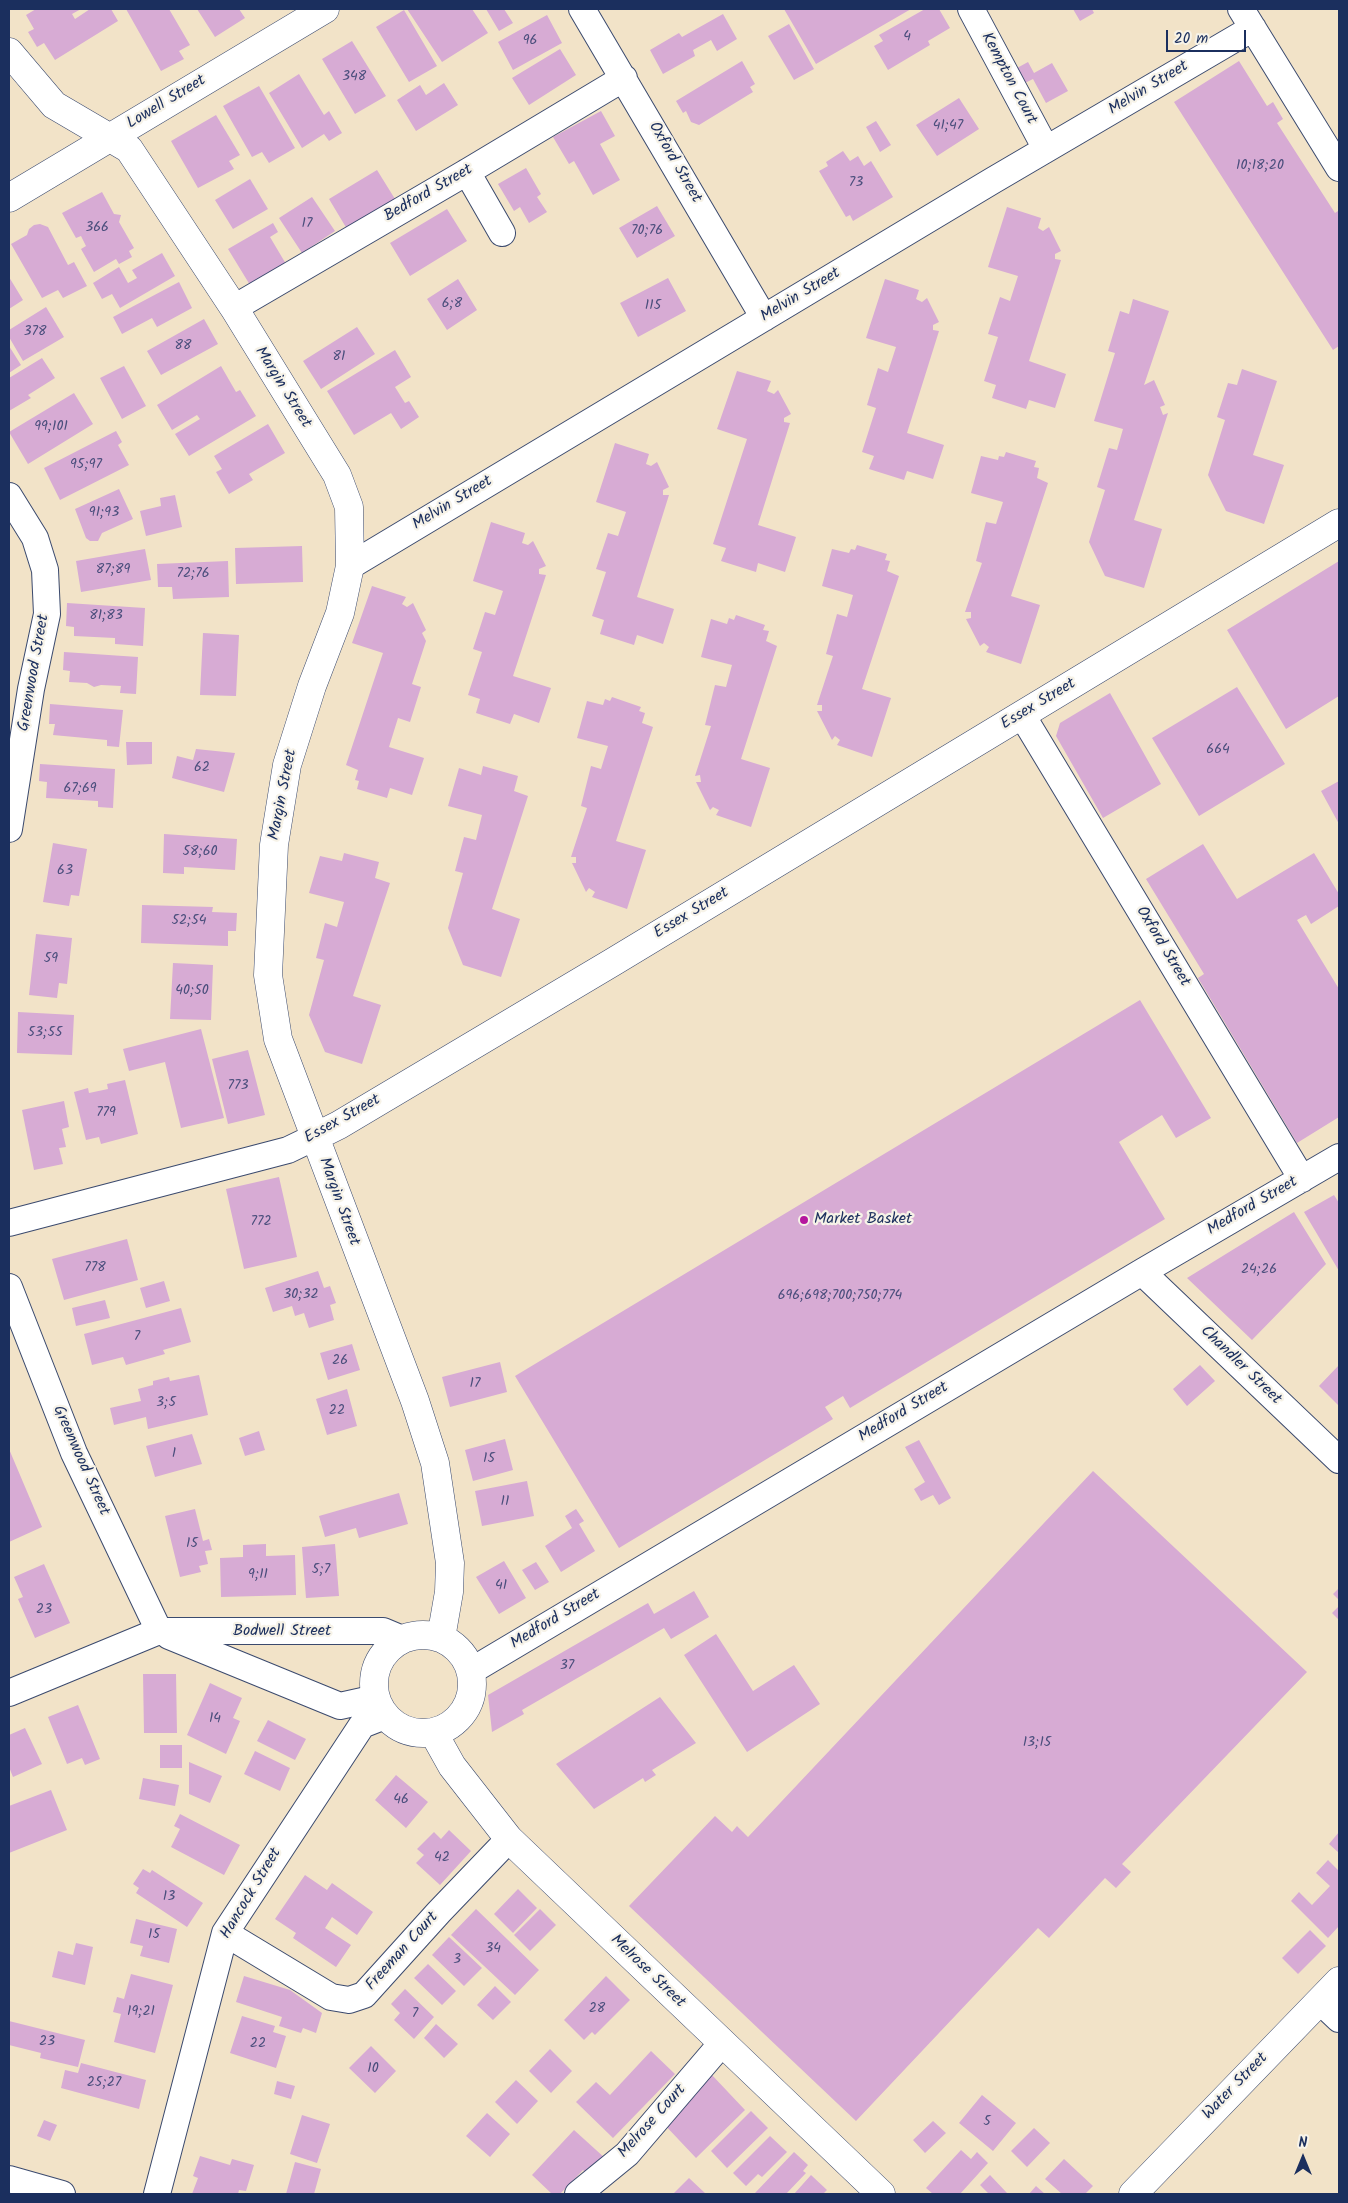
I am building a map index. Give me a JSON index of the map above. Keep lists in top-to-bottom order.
{
  "streets": {
    "main road": [
      "Lowell Street",
      "Margin Street",
      "Essex Street",
      "Melrose Street",
      "Water Street"
    ],
    "street": [
      "Kempton Court",
      "Melvin Street",
      "Oxford Street",
      "Bedford Street",
      "Greenwood Street",
      "Medford Street",
      "Chandler Street",
      "Bodwell Street",
      "Hancock Street",
      "Freeman Court",
      "Melrose Court"
    ]
  },
  "crossings": [
    ["Kempton Court", "Melvin Street"],
    ["Melvin Street", "Oxford Street"],
    ["Melvin Street", "Margin Street"],
    ["Lowell Street", "Margin Street"],
    ["Oxford Street", "Bedford Street"],
    ["Oxford Street", "Essex Street"],
    ["Oxford Street", "Medford Street"],
    ["Bedford Street", "Margin Street"],
    ["Margin Street", "Essex Street"],
    ["Margin Street", "Medford Street"],
    ["Margin Street", "Bodwell Street"],
    ["Margin Street", "Hancock Street"],
    ["Margin Street", "Melrose Street"],
    ["Greenwood Street", "Bodwell Street"],
    ["Medford Street", "Chandler Street"],
    ["Medford Street", "Bodwell Street"],
    ["Medford Street", "Hancock Street"],
    ["Medford Street", "Melrose Street"],
    ["Bodwell Street", "Hancock Street"],
    ["Bodwell Street", "Melrose Street"],
    ["Hancock Street", "Freeman Court"],
    ["Hancock Street", "Melrose Street"],
    ["Freeman Court", "Melrose Street"],
    ["Melrose Street", "Melrose Court"]
  ],
  "places": ["Market Basket"],
  "house_numbers": [
    "4",
    "96",
    "348",
    "41;47",
    "10;18;20",
    "73",
    "17",
    "366",
    "70;76",
    "6;8",
    "115",
    "378",
    "88",
    "81",
    "99;101",
    "95;97",
    "91;93",
    "87;89",
    "72;76",
    "81;83",
    "664",
    "62",
    "67;69",
    "58;60",
    "63",
    "52;54",
    "59",
    "40;50",
    "53;55",
    "773",
    "779",
    "772",
    "778",
    "24;26",
    "30;32",
    "696;698;700;750;774",
    "7",
    "26",
    "17",
    "3;5",
    "22",
    "1",
    "15",
    "11",
    "15",
    "5;7",
    "9;11",
    "41",
    "23",
    "37",
    "14",
    "13;15",
    "46",
    "42",
    "13",
    "15",
    "34",
    "3",
    "28",
    "19;21",
    "7",
    "23",
    "22",
    "10",
    "25;27",
    "5"
  ],
  "scale_bar": "20 m",
  "north": "top"
}
